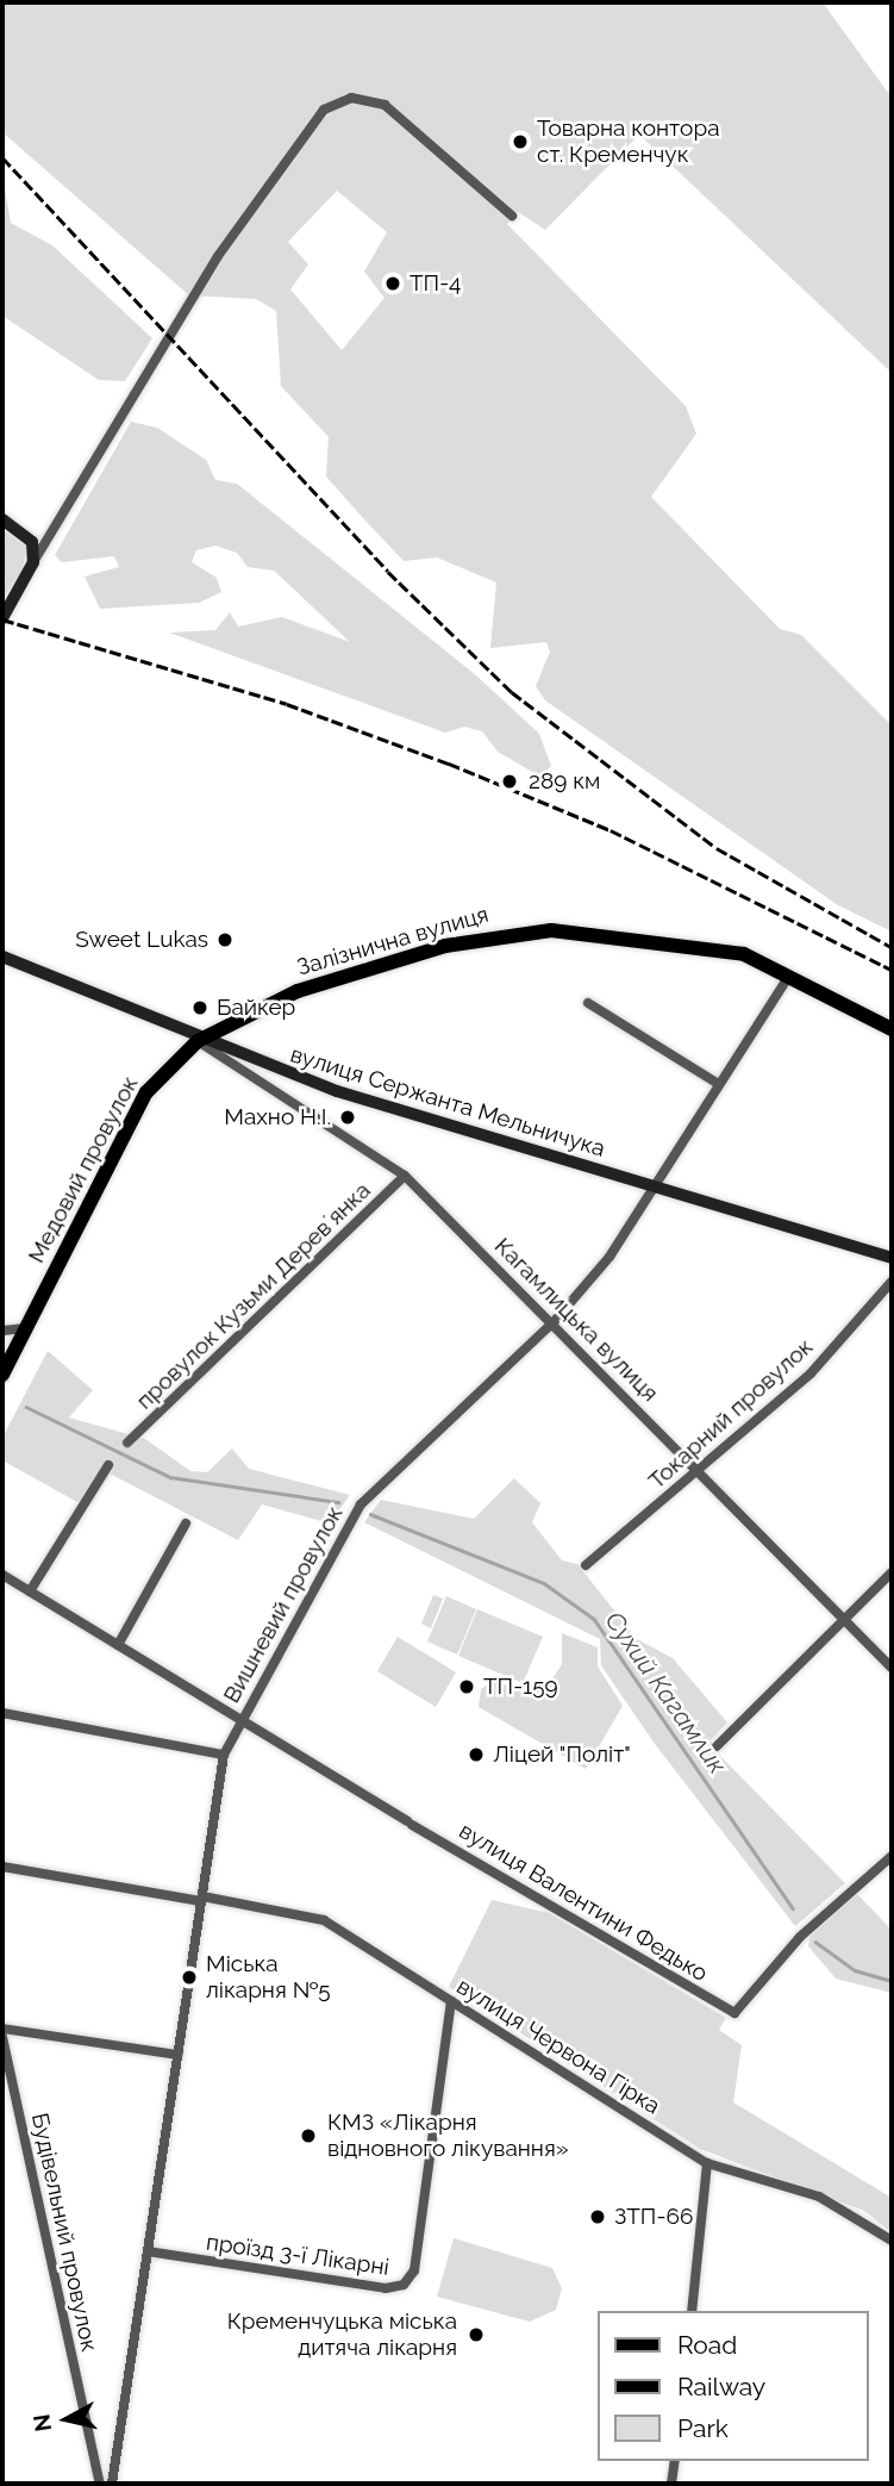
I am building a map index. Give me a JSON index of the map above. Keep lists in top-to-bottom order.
{
  "streets": {
    "main road": ["Залізнична вулиця", "Медовий провулок"],
    "street": [
      "вулиця Сержанта Мельничука",
      "провулок Кузьми Деревʼянка",
      "Кагамлицька вулиця",
      "Токарний провулок",
      "Вишневий провулок",
      "вулиця Валентини Федько",
      "вулиця Червона Гірка",
      "Будівельний провулок",
      "проїзд 3-ї Лікарні"
    ]
  },
  "crossings": [
    ["Залізнична вулиця", "вулиця Сержанта Мельничука"],
    ["Залізнична вулиця", "Медовий провулок"],
    ["Залізнична вулиця", "Кагамлицька вулиця"],
    ["Залізнична вулиця", "Вишневий провулок"],
    ["вулиця Сержанта Мельничука", "Медовий провулок"],
    ["вулиця Сержанта Мельничука", "Кагамлицька вулиця"],
    ["вулиця Сержанта Мельничука", "Вишневий провулок"],
    ["Медовий провулок", "Кагамлицька вулиця"],
    ["провулок Кузьми Деревʼянка", "Кагамлицька вулиця"],
    ["Кагамлицька вулиця", "Токарний провулок"],
    ["Кагамлицька вулиця", "Вишневий провулок"],
    ["Вишневий провулок", "вулиця Валентини Федько"],
    ["Вишневий провулок", "вулиця Червона Гірка"],
    ["Вишневий провулок", "проїзд 3-ї Лікарні"],
    ["вулиця Червона Гірка", "проїзд 3-ї Лікарні"]
  ],
  "water": ["Сухий Кагамлик"],
  "places": [
    "Товарна контора ст. Кременчук",
    "ТП-4",
    "289 км",
    "Sweet Lukas",
    "Байкер",
    "Махно Н.І.",
    "ТП-159",
    "Ліцей \"Політ\"",
    "Міська лікарня №5",
    "КМЗ «Лікарня відновного лікування»",
    "ЗТП-66",
    "Кременчуцька міська дитяча лікарня"
  ],
  "legend": ["Road", "Railway", "Park"],
  "north": "left"
}
